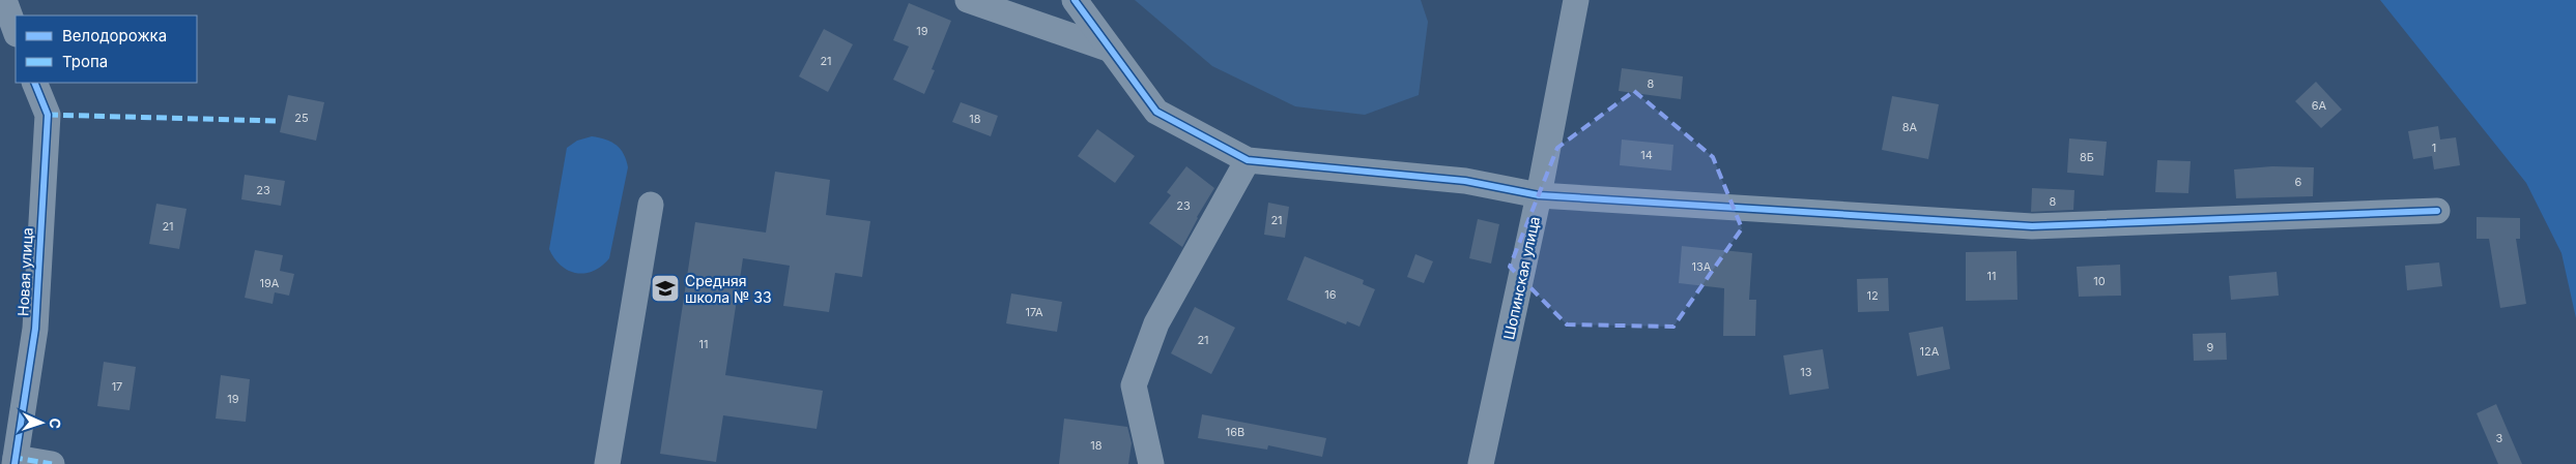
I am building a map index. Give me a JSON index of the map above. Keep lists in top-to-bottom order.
{
  "streets": {
    "street": ["Новая улица", "Шопинская улица"]
  },
  "places": {
    "school or university": ["Средняя школа № 33"]
  },
  "house_numbers": [
    "19",
    "21",
    "8",
    "6А",
    "25",
    "18",
    "8А",
    "1",
    "14",
    "8Б",
    "6",
    "23",
    "8",
    "23",
    "21",
    "21",
    "13А",
    "11",
    "10",
    "19А",
    "16",
    "12",
    "17А",
    "21",
    "11",
    "9",
    "12А",
    "13",
    "17",
    "19",
    "16В",
    "3",
    "18"
  ],
  "legend": ["Велодорожка", "Тропа"],
  "north": "right"
}
